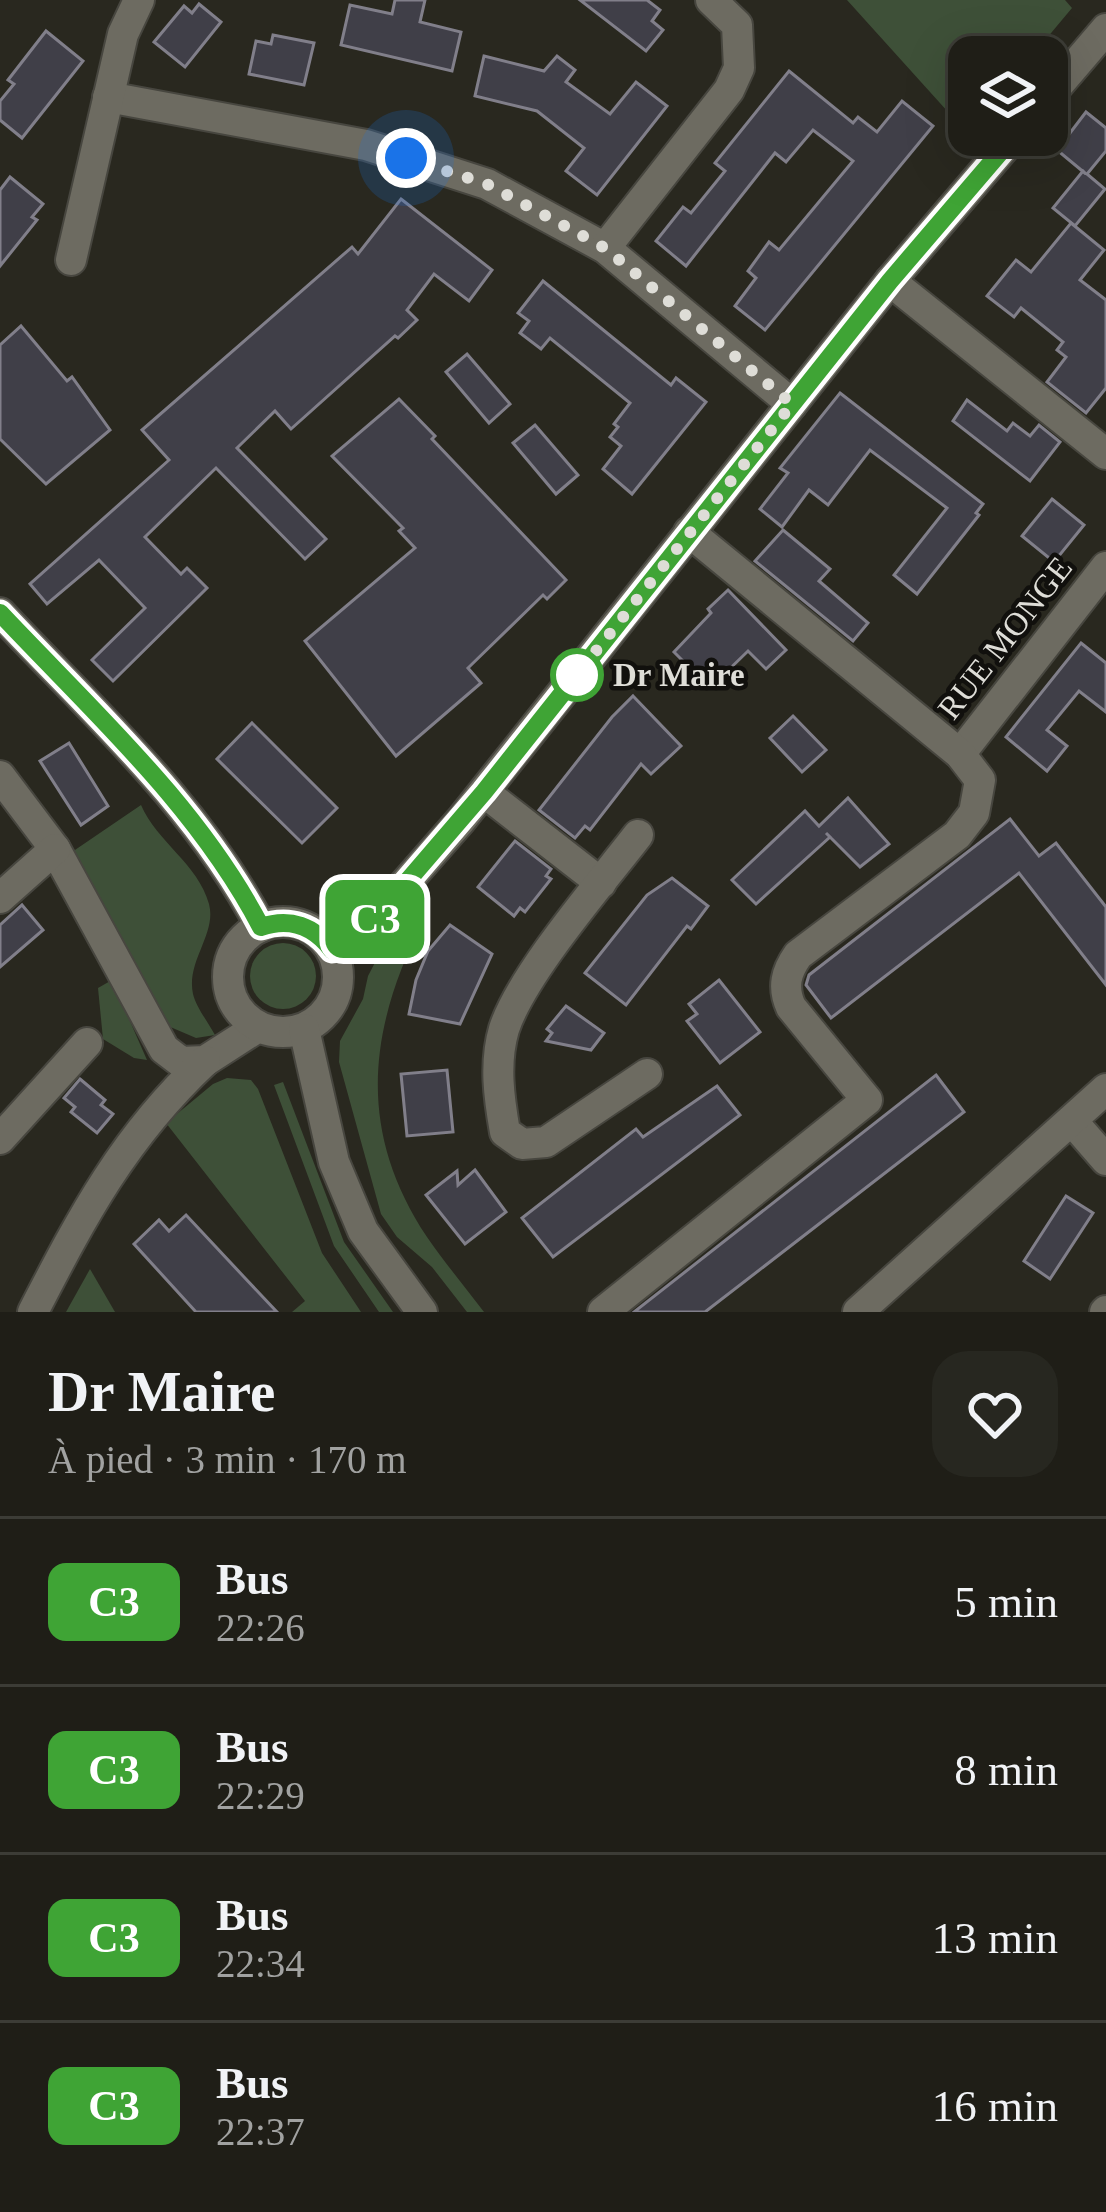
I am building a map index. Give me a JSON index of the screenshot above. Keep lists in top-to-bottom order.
{
  "streets": {
    "street": ["RUE MONGE"]
  },
  "places": ["Dr Maire"],
  "lines": ["bus line C3"],
  "page": {
    "on_map": "C3",
    "heading": ["Dr Maire", "À pied · 3 min · 170 m"],
    "list": [
      {
        "mark": "C3",
        "name": "Bus",
        "note": "22:26",
        "value": "5 min"
      },
      {
        "mark": "C3",
        "name": "Bus",
        "note": "22:29",
        "value": "8 min"
      },
      {
        "mark": "C3",
        "name": "Bus",
        "note": "22:34",
        "value": "13 min"
      },
      {
        "mark": "C3",
        "name": "Bus",
        "note": "22:37",
        "value": "16 min"
      }
    ]
  }
}
